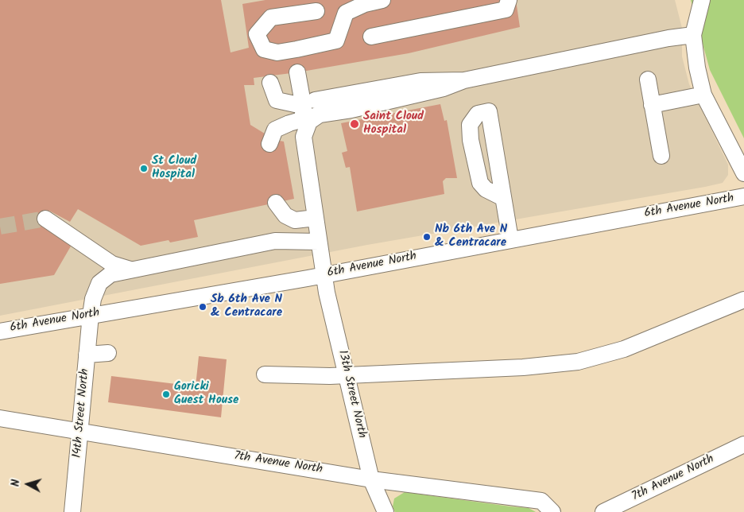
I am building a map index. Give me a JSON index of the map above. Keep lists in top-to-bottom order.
{
  "streets": {
    "street": [
      "6th Avenue North",
      "13th Street North",
      "14th Street North",
      "7th Avenue North"
    ]
  },
  "crossings": [
    ["6th Avenue North", "13th Street North"],
    ["6th Avenue North", "14th Street North"],
    ["13th Street North", "14th Street North"],
    ["13th Street North", "7th Avenue North"],
    ["14th Street North", "7th Avenue North"]
  ],
  "places": [
    "Saint Cloud Hospital",
    "St Cloud Hospital",
    "Nb 6th Ave N & Centracare",
    "Sb 6th Ave N & Centracare",
    "Goricki Guest House"
  ],
  "north": "left"
}
